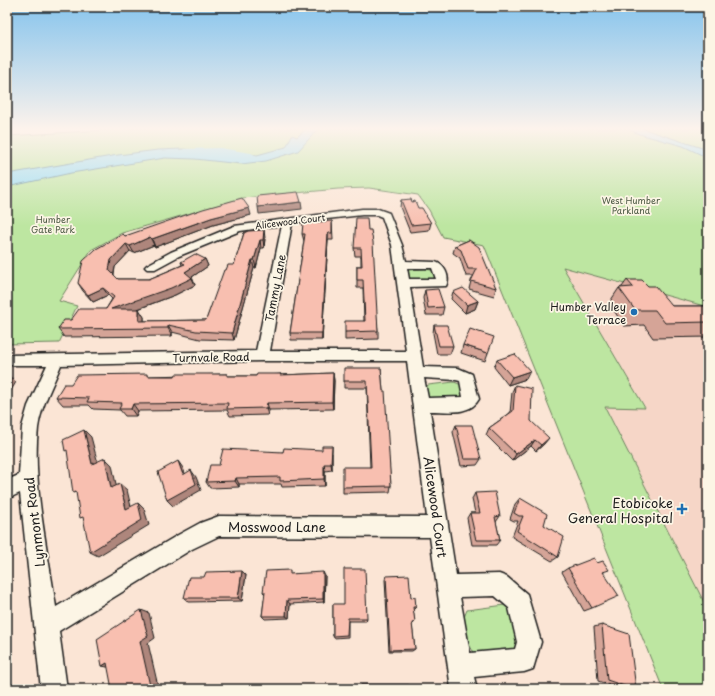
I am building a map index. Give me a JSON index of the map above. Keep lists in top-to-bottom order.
{
  "streets": {
    "street": [
      "Alicewood Court",
      "Tammy Lane",
      "Turnvale Road",
      "Lynmont Road",
      "Mosswood Lane"
    ]
  },
  "crossings": [
    ["Alicewood Court", "Tammy Lane"],
    ["Alicewood Court", "Turnvale Road"],
    ["Alicewood Court", "Mosswood Lane"],
    ["Tammy Lane", "Turnvale Road"],
    ["Turnvale Road", "Lynmont Road"],
    ["Lynmont Road", "Mosswood Lane"]
  ],
  "parks": ["West Humber Parkland", "Humber Gate Park"],
  "places": {
    "other": ["Humber Valley Terrace"],
    "health": ["Etobicoke General Hospital"]
  }
}
